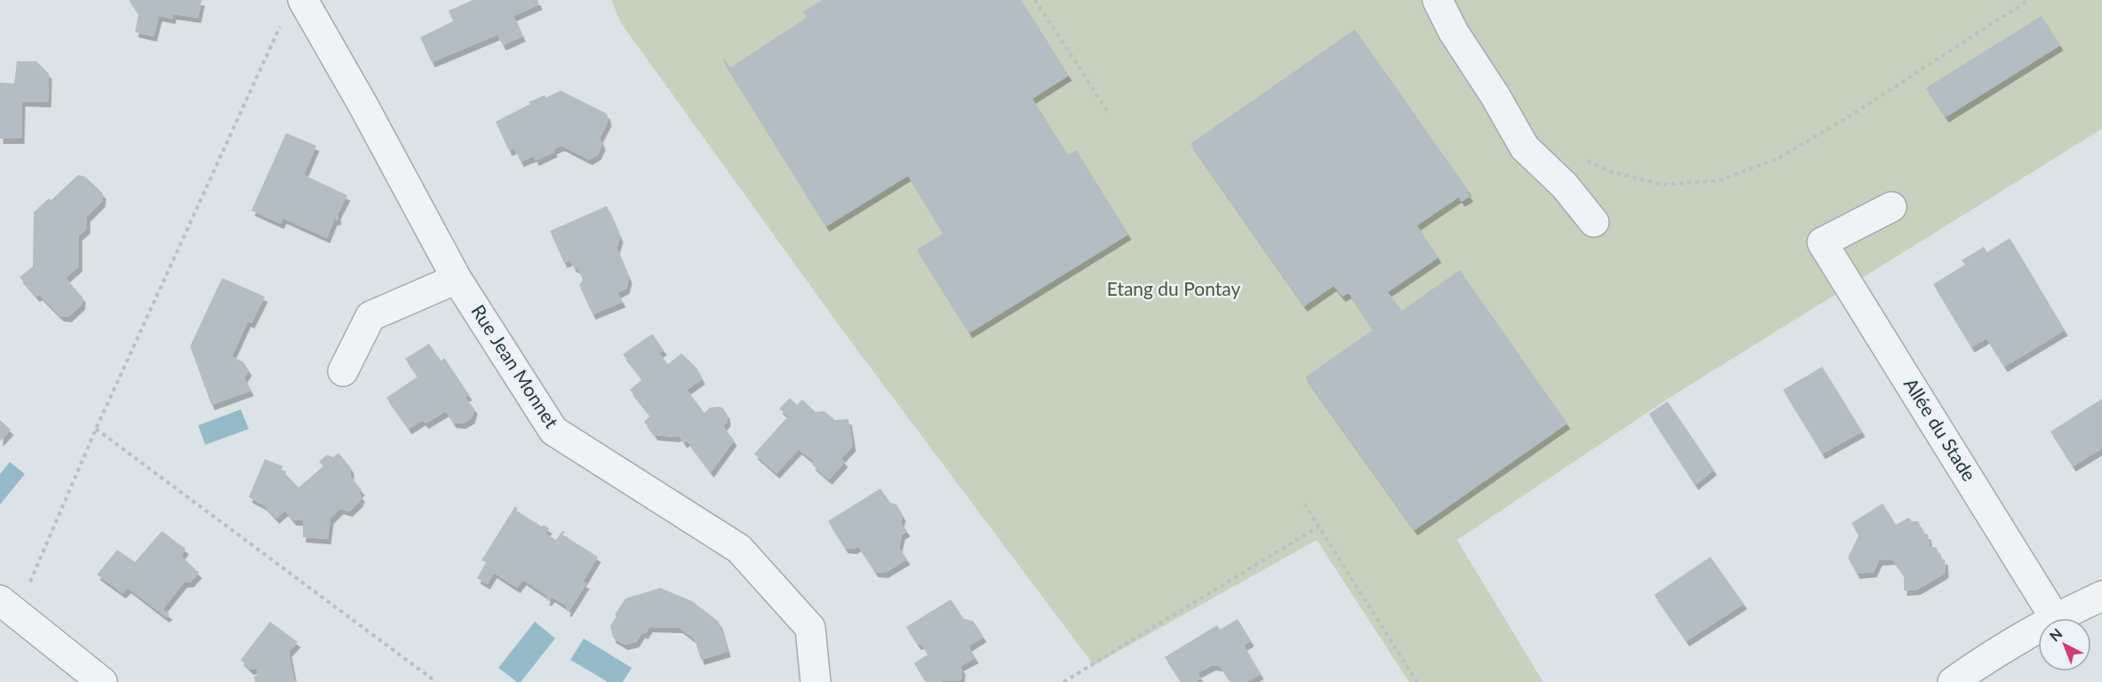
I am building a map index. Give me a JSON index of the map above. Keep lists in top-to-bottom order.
{
  "streets": {
    "street": ["Rue Jean Monnet", "Allée du Stade"]
  },
  "parks": ["Etang du Pontay"],
  "north": "top left"
}
